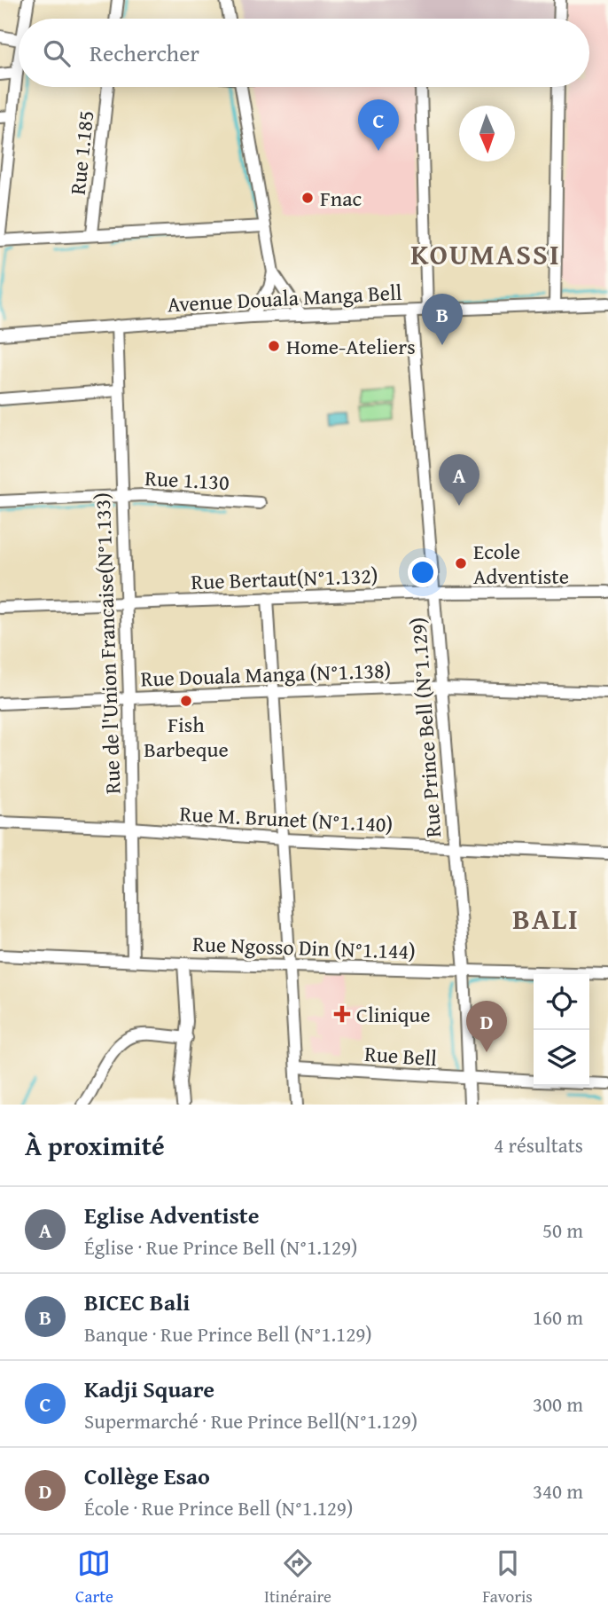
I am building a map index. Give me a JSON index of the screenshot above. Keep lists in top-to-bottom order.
{
  "streets": {
    "street": [
      "Rue 1.185",
      "Avenue Douala Manga Bell",
      "Rue 1.130",
      "Rue Bertaut(N°1.132)",
      "Rue de l'Union Francaise(N°1.133)",
      "Rue Douala Manga (N°1.138)",
      "Rue Prince Bell (N°1.129)",
      "Rue M. Brunet (N°1.140)",
      "Rue Ngosso Din (N°1.144)",
      "Rue Bell"
    ]
  },
  "crossings": [
    ["Avenue Douala Manga Bell", "Rue de l'Union Francaise(N°1.133)"],
    ["Avenue Douala Manga Bell", "Rue Prince Bell (N°1.129)"],
    ["Rue 1.130", "Rue de l'Union Francaise(N°1.133)"],
    ["Rue Bertaut(N°1.132)", "Rue de l'Union Francaise(N°1.133)"],
    ["Rue Bertaut(N°1.132)", "Rue Prince Bell (N°1.129)"],
    ["Rue de l'Union Francaise(N°1.133)", "Rue Douala Manga (N°1.138)"],
    ["Rue de l'Union Francaise(N°1.133)", "Rue M. Brunet (N°1.140)"],
    ["Rue de l'Union Francaise(N°1.133)", "Rue Ngosso Din (N°1.144)"],
    ["Rue Douala Manga (N°1.138)", "Rue Prince Bell (N°1.129)"],
    ["Rue Prince Bell (N°1.129)", "Rue M. Brunet (N°1.140)"],
    ["Rue Prince Bell (N°1.129)", "Rue Ngosso Din (N°1.144)"],
    ["Rue Prince Bell (N°1.129)", "Rue Bell"]
  ],
  "districts": ["KOUMASSI", "BALI"],
  "places": {
    "other": [
      "Fnac",
      "Home-Ateliers",
      "Ecole Adventiste",
      "Fish Barbeque"
    ],
    "health": ["Clinique"]
  },
  "north": "bottom",
  "page": {
    "search": "Rechercher",
    "pins": [
      "C",
      "B",
      "A",
      "D"
    ],
    "heading": ["À proximité", "4 résultats"],
    "list": [
      {
        "mark": "A",
        "name": "Eglise Adventiste",
        "note": "Église · Rue Prince Bell (N°1.129)",
        "value": "50 m"
      },
      {
        "mark": "B",
        "name": "BICEC Bali",
        "note": "Banque · Rue Prince Bell (N°1.129)",
        "value": "160 m"
      },
      {
        "mark": "C",
        "name": "Kadji Square",
        "note": "Supermarché · Rue Prince Bell(N°1.129)",
        "value": "300 m"
      },
      {
        "mark": "D",
        "name": "Collège Esao",
        "note": "École · Rue Prince Bell (N°1.129)",
        "value": "340 m"
      }
    ],
    "nav": ["Carte", "Itinéraire", "Favoris"]
  }
}
